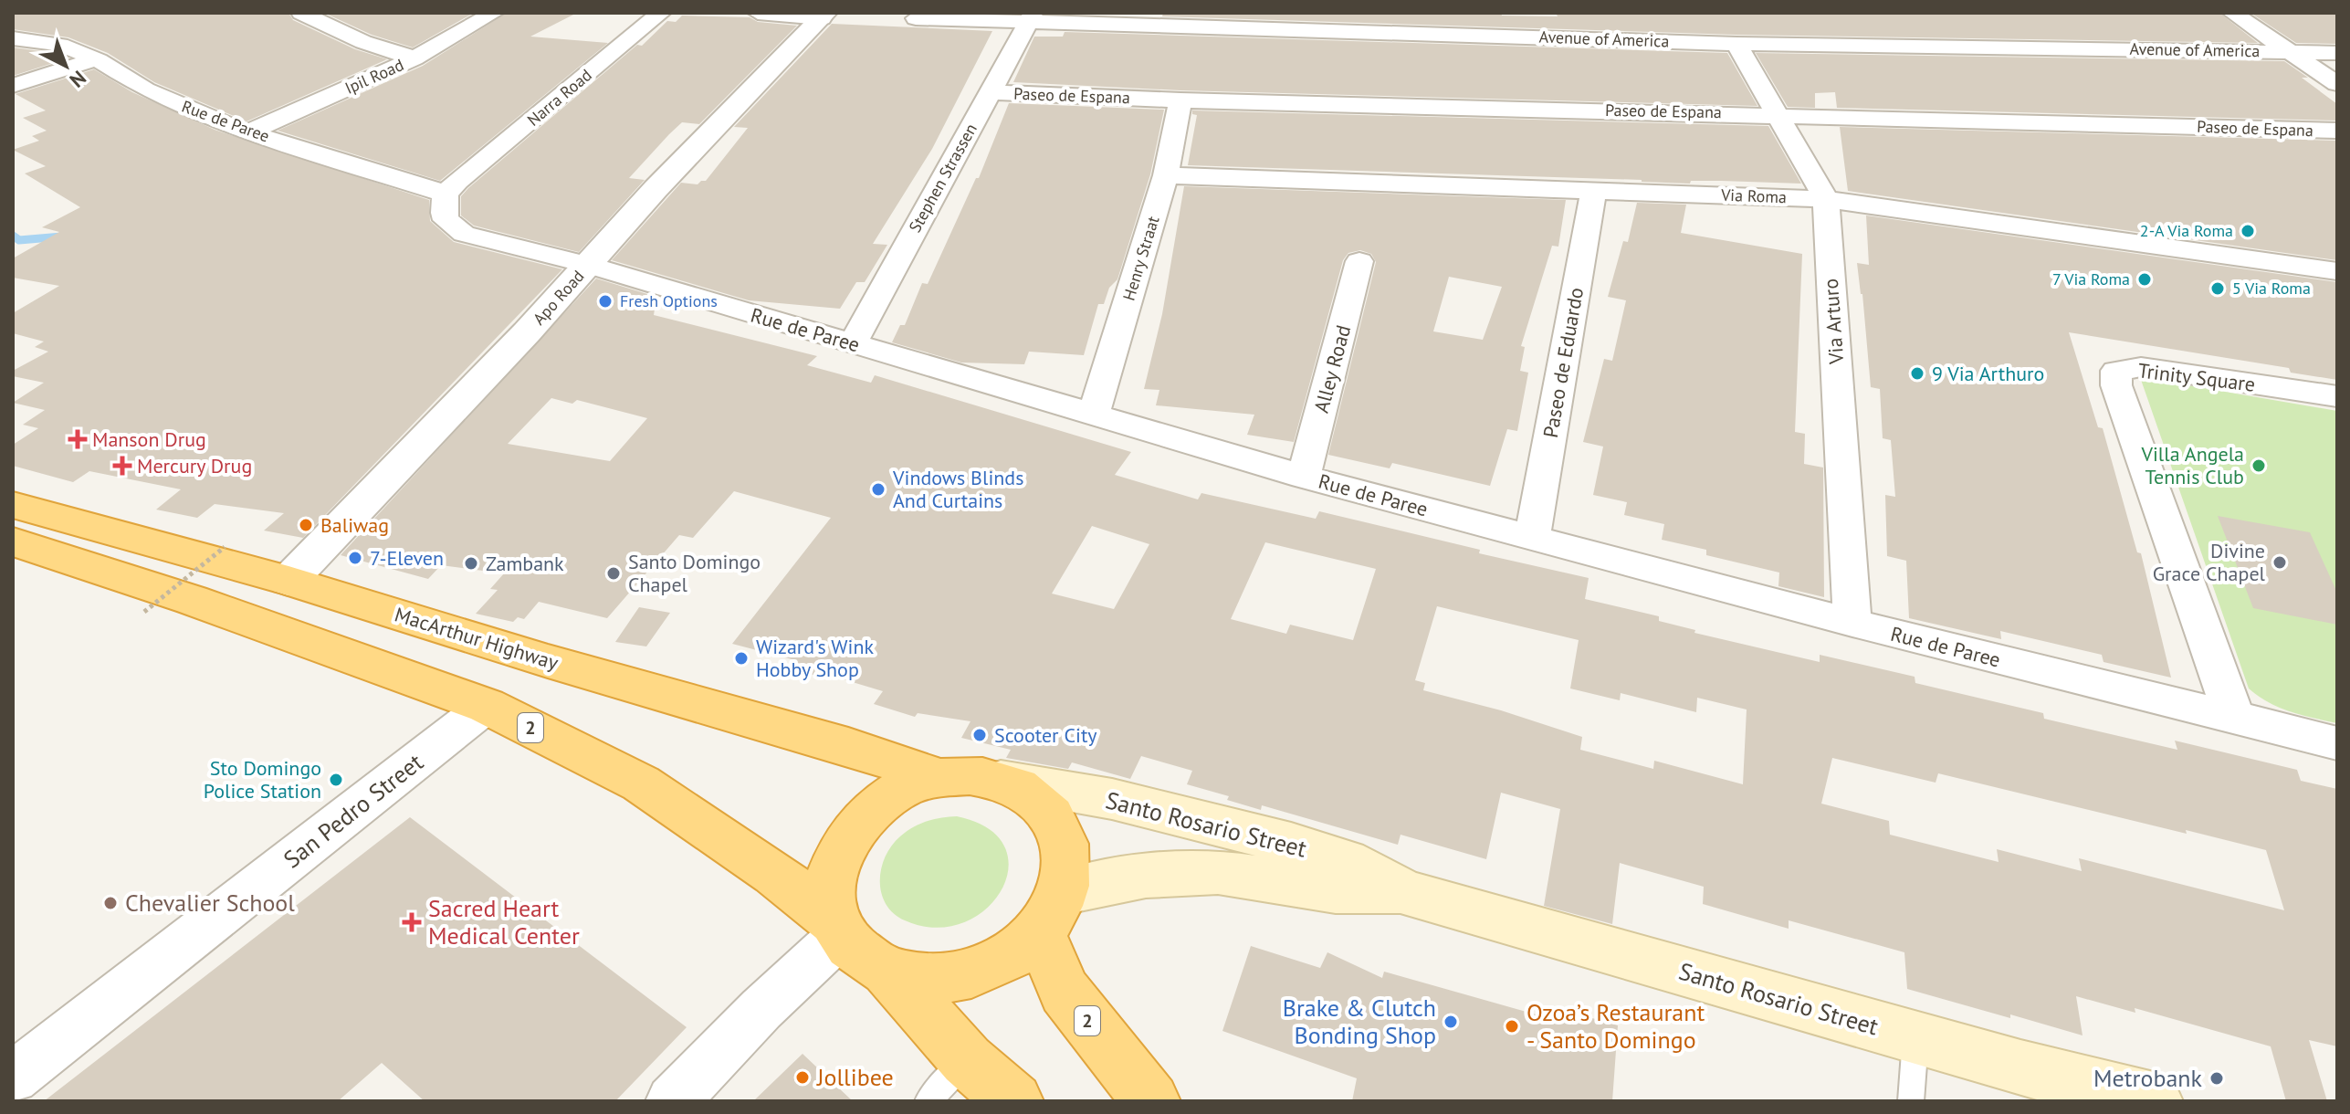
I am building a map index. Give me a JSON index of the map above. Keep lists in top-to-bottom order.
{
  "streets": {
    "highway": ["MacArthur Highway", "2"],
    "main road": ["Santo Rosario Street"],
    "street": [
      "Avenue of America",
      "Ipil Road",
      "Paseo de Espana",
      "Narra Road",
      "Rue de Paree",
      "Stephen Strassen",
      "Via Roma",
      "Henry Straat",
      "Apo Road",
      "Via Arturo",
      "Paseo de Eduardo",
      "Alley Road",
      "Trinity Square",
      "San Pedro Street"
    ]
  },
  "crossings": [
    ["Avenue of America", "Stephen Strassen"],
    ["Avenue of America", "Via Arturo"],
    ["Ipil Road", "Rue de Paree"],
    ["Paseo de Espana", "Stephen Strassen"],
    ["Paseo de Espana", "Henry Straat"],
    ["Paseo de Espana", "Via Arturo"],
    ["Narra Road", "Rue de Paree"],
    ["Rue de Paree", "Stephen Strassen"],
    ["Rue de Paree", "Henry Straat"],
    ["Rue de Paree", "Apo Road"],
    ["Rue de Paree", "Via Arturo"],
    ["Rue de Paree", "Paseo de Eduardo"],
    ["Rue de Paree", "Alley Road"],
    ["Rue de Paree", "Trinity Square"],
    ["Via Roma", "Henry Straat"],
    ["Via Roma", "Via Arturo"],
    ["Via Roma", "Paseo de Eduardo"],
    ["Apo Road", "MacArthur Highway"],
    ["MacArthur Highway", "2"],
    ["MacArthur Highway", "Santo Rosario Street"],
    ["2", "San Pedro Street"],
    ["2", "Santo Rosario Street"]
  ],
  "places": {
    "other": [
      "2-A Via Roma",
      "7 Via Roma",
      "5 Via Roma",
      "Fresh Options",
      "9 Via Arthuro",
      "Villa Angela Tennis Club",
      "Vindows Blinds And Curtains",
      "Baliwag",
      "7-Eleven",
      "Divine Grace Chapel",
      "Zambank",
      "Santo Domingo Chapel",
      "Wizard's Wink Hobby Shop",
      "Scooter City",
      "Sto Domingo Police Station",
      "Chevalier School",
      "Brake & Clutch Bonding Shop",
      "Ozoa’s Restaurant - Santo Domingo",
      "Jollibee",
      "Metrobank"
    ],
    "health": ["Manson Drug", "Mercury Drug", "Sacred Heart Medical Center"]
  },
  "north": "bottom right"
}
